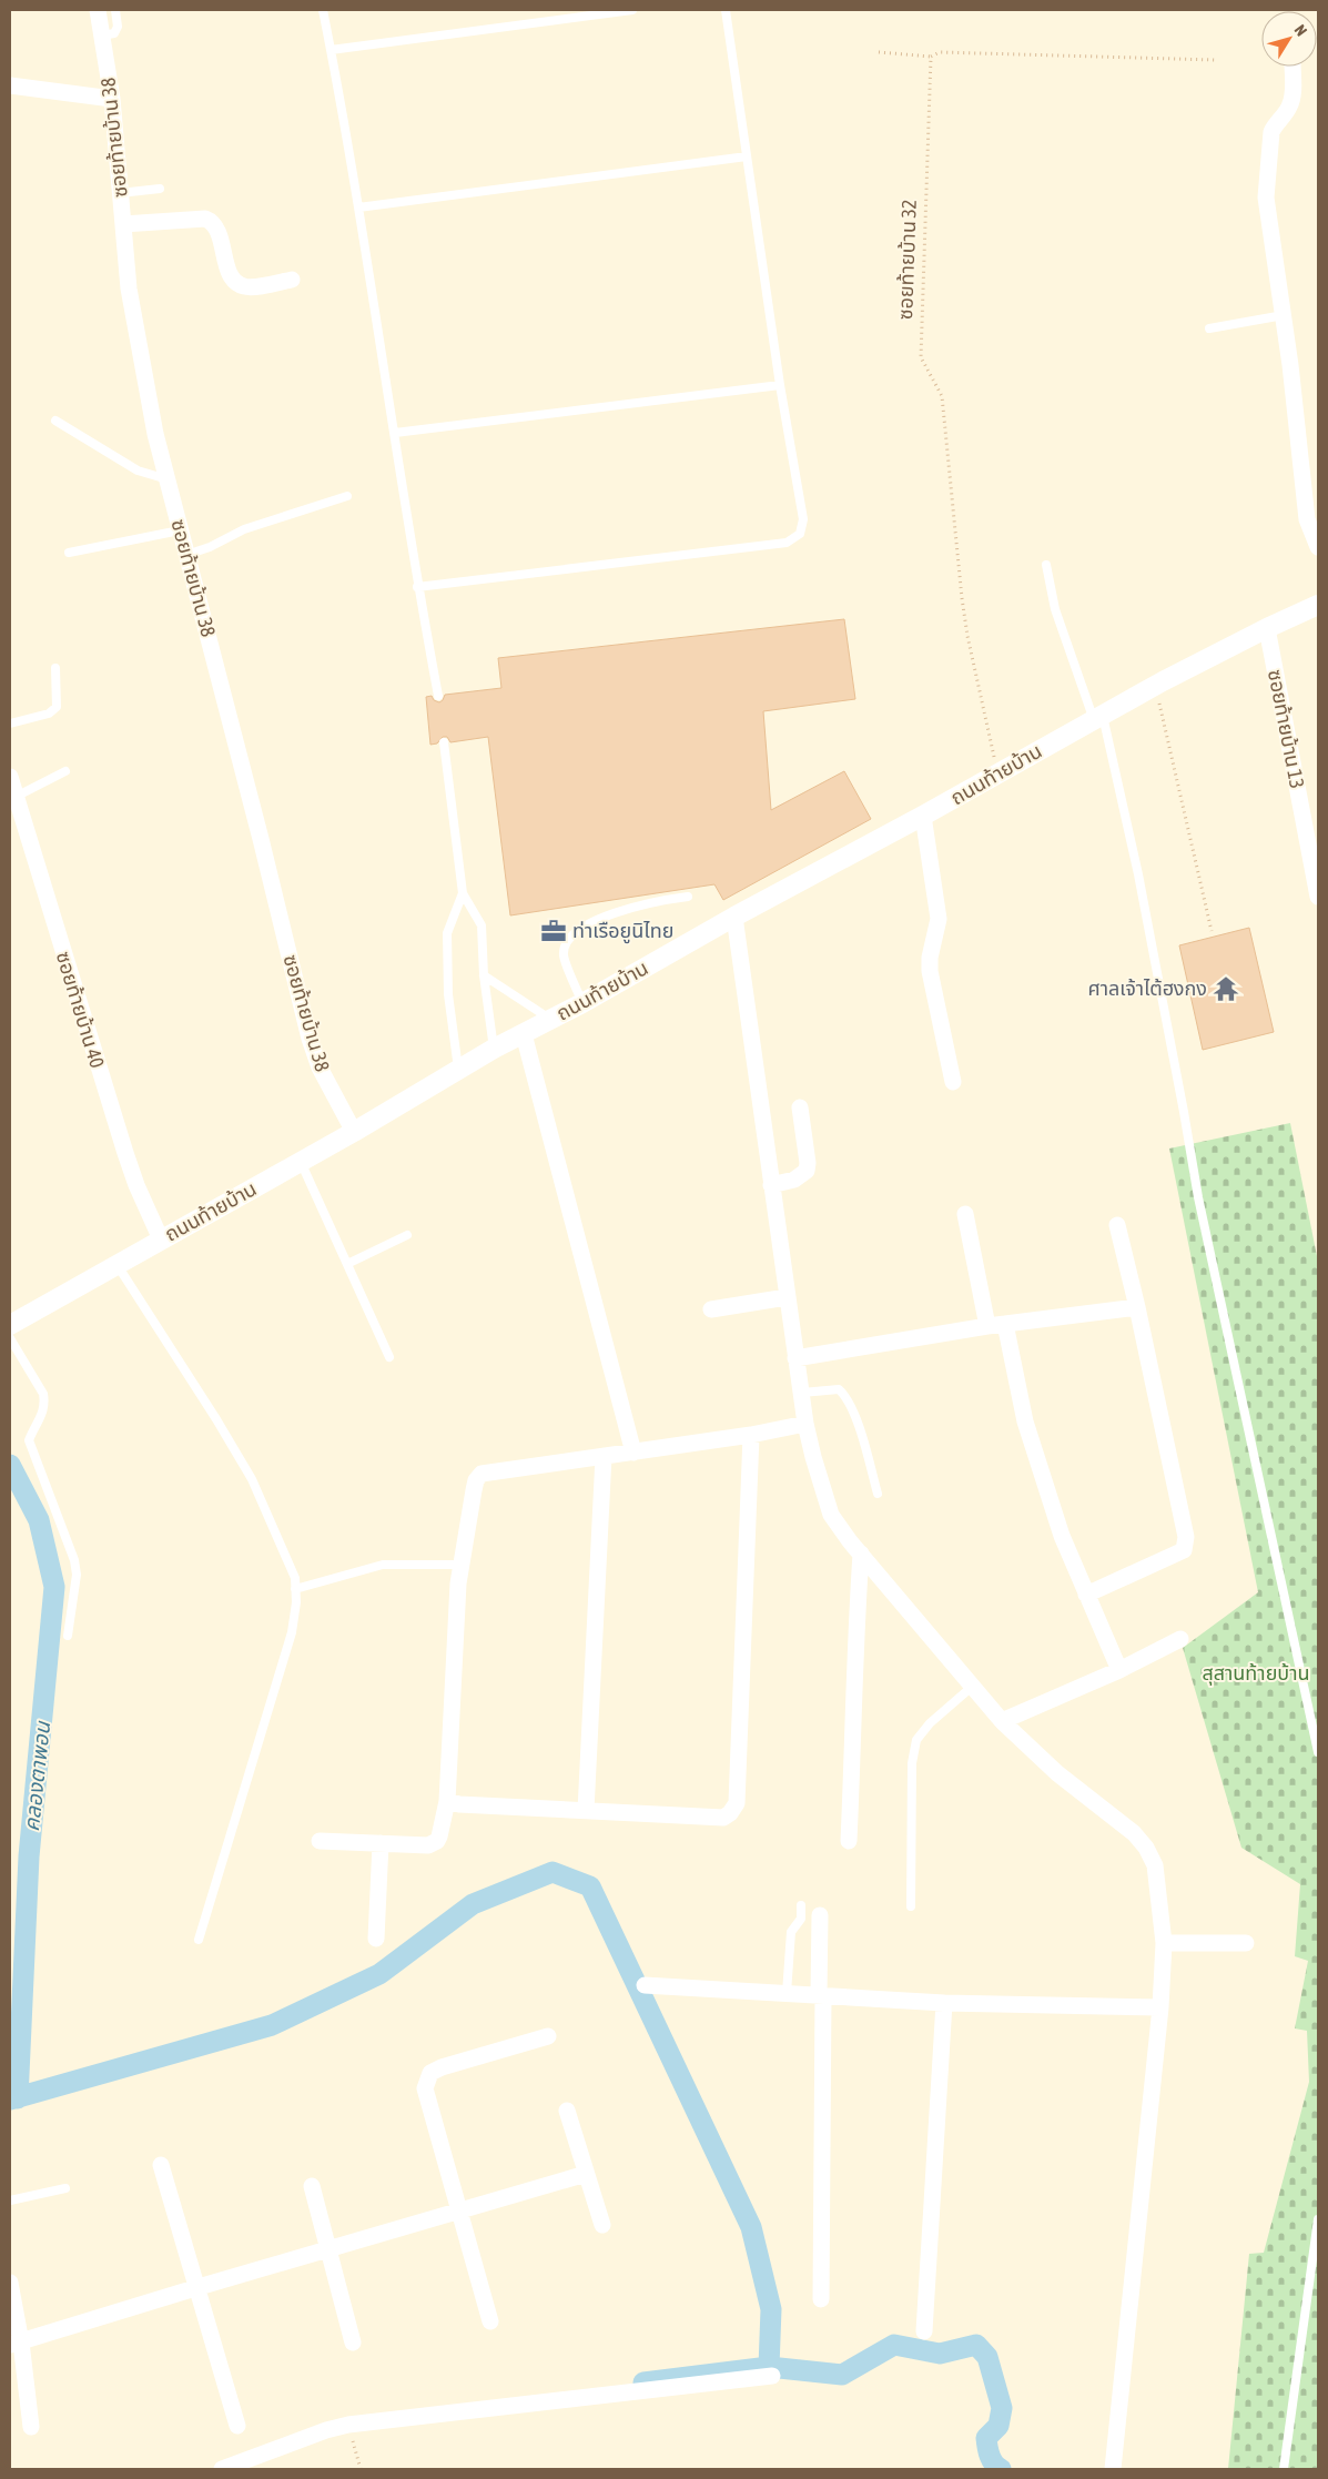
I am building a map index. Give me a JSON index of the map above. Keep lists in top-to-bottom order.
{
  "streets": {
    "street": [
      "ซอยท้ายบ้าน 38",
      "ซอยท้ายบ้าน 13",
      "ถนนท้ายบ้าน",
      "ซอยท้ายบ้าน 40"
    ],
    "path": ["ซอยท้ายบ้าน 32"]
  },
  "crossings": [
    ["ซอยท้ายบ้าน 38", "ถนนท้ายบ้าน"],
    ["ซอยท้ายบ้าน 13", "ถนนท้ายบ้าน"],
    ["ถนนท้ายบ้าน", "ซอยท้ายบ้าน 40"]
  ],
  "water": ["คลองตาพอน"],
  "parks": ["สุสานท้ายบ้าน"],
  "places": {
    "office": ["ท่าเรือยูนิไทย"],
    "temple": ["ศาลเจ้าไต้ฮงกง"]
  },
  "north": "top right"
}
